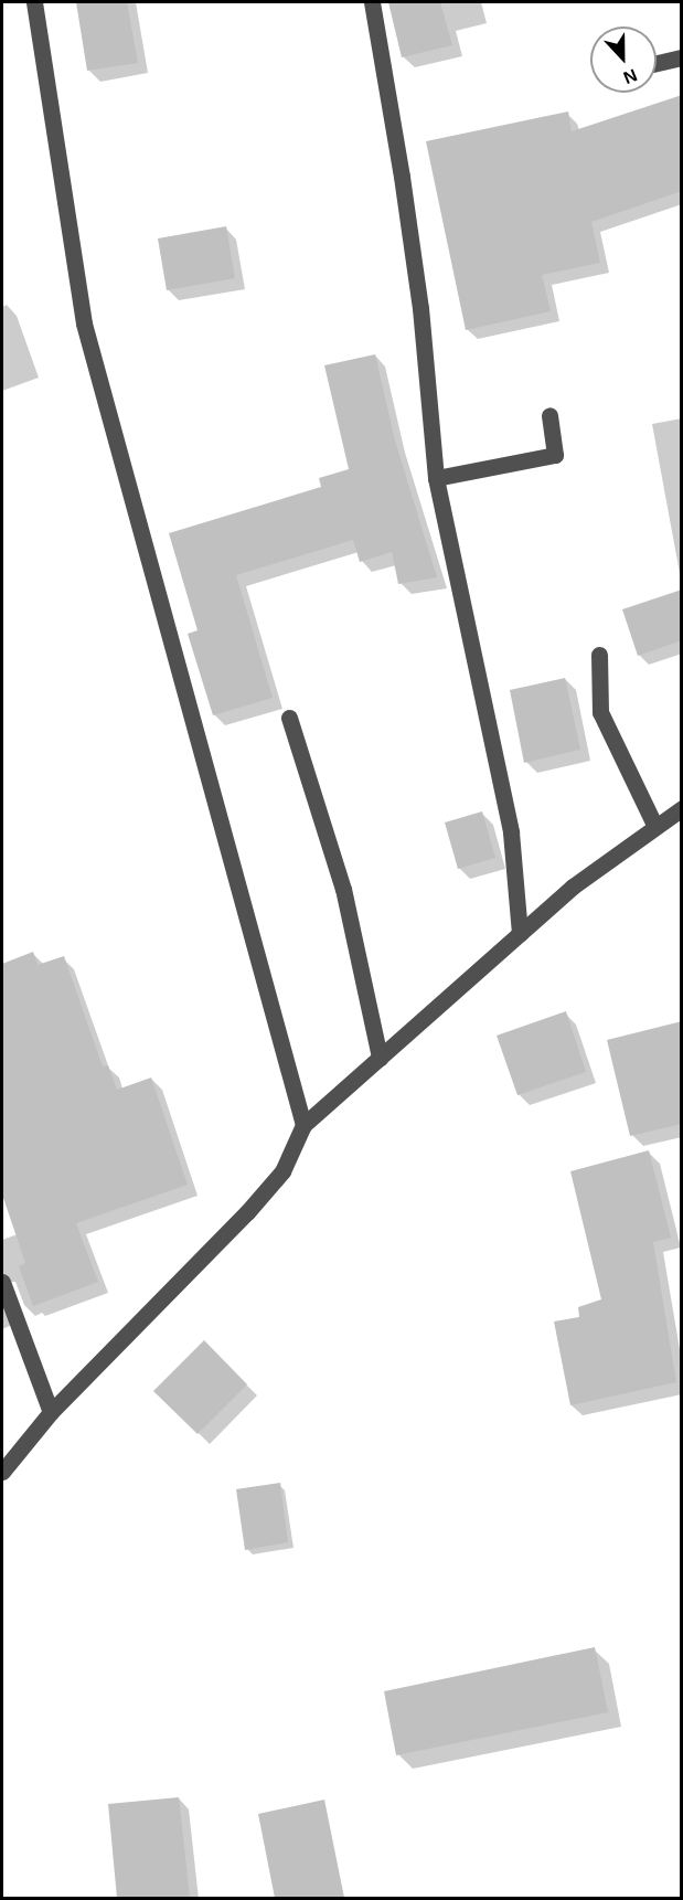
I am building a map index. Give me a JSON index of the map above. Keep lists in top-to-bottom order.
{
  "north": "bottom"
}
